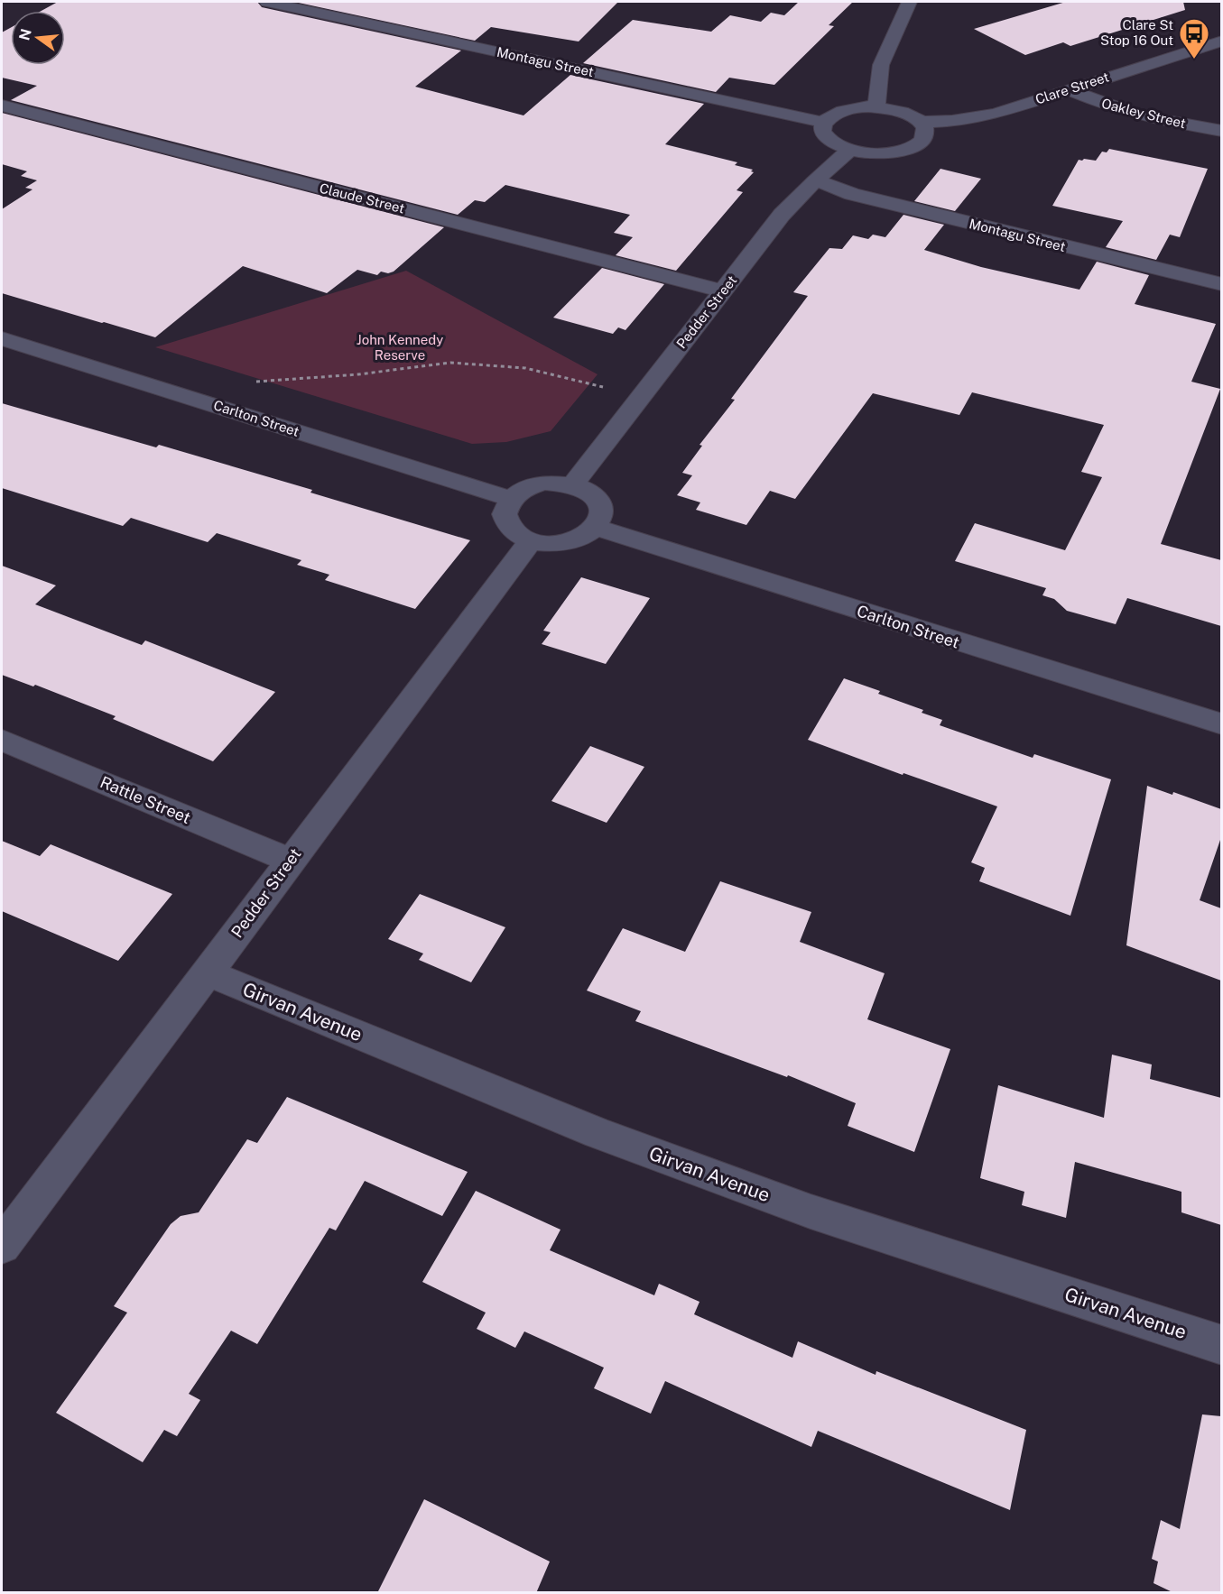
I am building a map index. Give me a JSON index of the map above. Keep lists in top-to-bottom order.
{
  "streets": {
    "street": [
      "Montagu Street",
      "Clare Street",
      "Oakley Street",
      "Claude Street",
      "Pedder Street",
      "Carlton Street",
      "Rattle Street",
      "Girvan Avenue"
    ]
  },
  "crossings": [
    ["Montagu Street", "Pedder Street"],
    ["Clare Street", "Oakley Street"],
    ["Claude Street", "Pedder Street"],
    ["Pedder Street", "Carlton Street"],
    ["Pedder Street", "Rattle Street"],
    ["Pedder Street", "Girvan Avenue"]
  ],
  "parks": ["John Kennedy Reserve"],
  "places": {
    "bus stop": ["Clare St Stop 16 Out"]
  },
  "north": "left"
}
